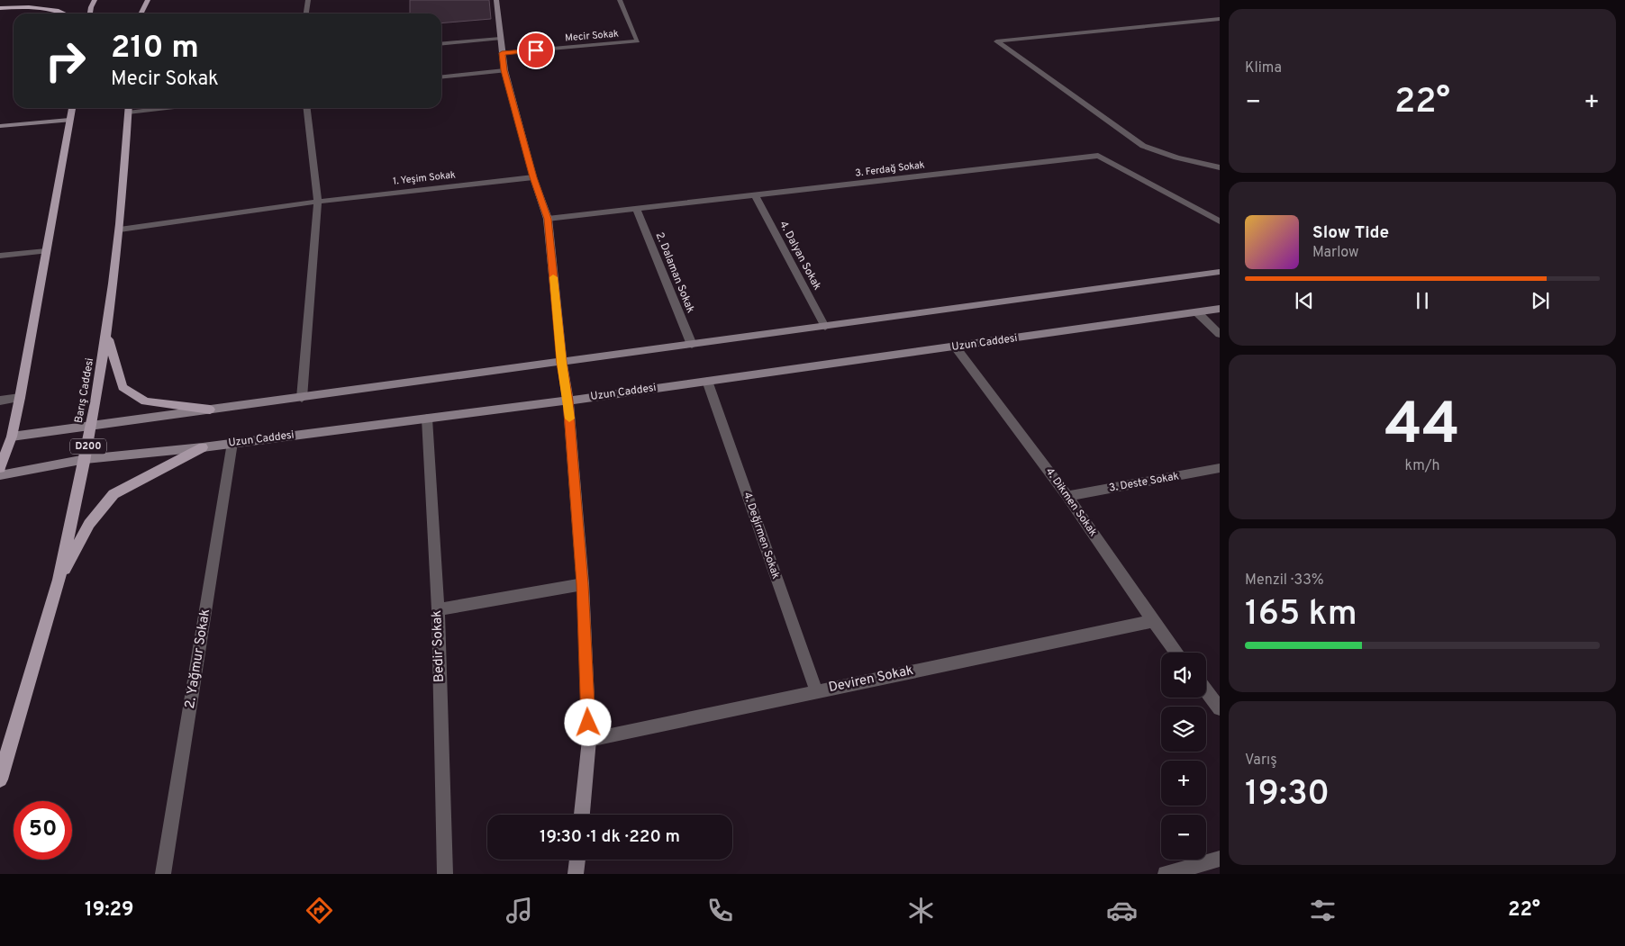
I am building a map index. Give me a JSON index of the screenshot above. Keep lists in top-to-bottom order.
{
  "streets": {
    "main road": ["Uzun Caddesi", "Barış Caddesi", "D200"],
    "street": [
      "Mecir Sokak",
      "3. Ferdağ Sokak",
      "1. Yeşim Sokak",
      "4. Dalyan Sokak",
      "2. Dalaman Sokak",
      "3. Deste Sokak",
      "4. Dikmen Sokak",
      "4. Değirmen Sokak",
      "Bedir Sokak",
      "2. Yağmur Sokak",
      "Deviren Sokak"
    ]
  },
  "crossings": [
    ["3. Ferdağ Sokak", "4. Dalyan Sokak"],
    ["3. Ferdağ Sokak", "2. Dalaman Sokak"],
    ["1. Yeşim Sokak", "Barış Caddesi"],
    ["Uzun Caddesi", "Barış Caddesi"],
    ["Uzun Caddesi", "4. Dikmen Sokak"],
    ["Uzun Caddesi", "4. Değirmen Sokak"],
    ["Uzun Caddesi", "Bedir Sokak"],
    ["Uzun Caddesi", "2. Yağmur Sokak"],
    ["3. Deste Sokak", "4. Dikmen Sokak"],
    ["4. Dikmen Sokak", "Deviren Sokak"],
    ["4. Değirmen Sokak", "Deviren Sokak"]
  ],
  "page": {
    "tile": [
      "Klima",
      ["44", "km/h"],
      ["Menzil · 33%", "165 km"],
      ["Varış", "19:30"]
    ],
    "turn": ["210 m", "Mecir Sokak"],
    "heat": ["−", "22°", "+"],
    "song": ["Slow Tide", "Marlow"],
    "map_buttons": ["+", "−"],
    "limit": "50",
    "trip": "19:30 · 1 dk · 220 m",
    "tabs": ["19:29", "22°"]
  }
}
